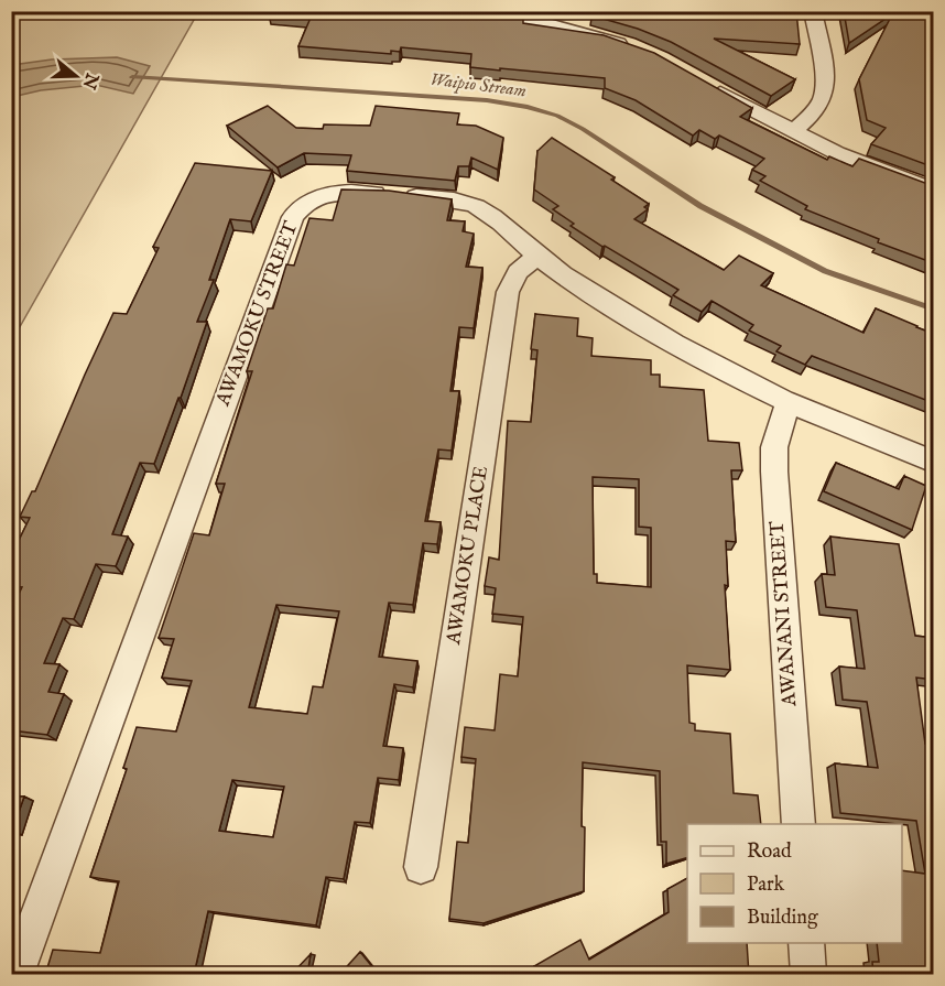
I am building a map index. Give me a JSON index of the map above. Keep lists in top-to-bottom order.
{
  "streets": {
    "street": ["AWAMOKU STREET", "AWAMOKU PLACE", "AWANANI STREET"]
  },
  "crossings": [
    ["AWAMOKU STREET", "AWAMOKU PLACE"],
    ["AWAMOKU STREET", "AWANANI STREET"]
  ],
  "water": ["Waipio Stream"],
  "legend": ["Road", "Park", "Building"],
  "north": "right"
}
